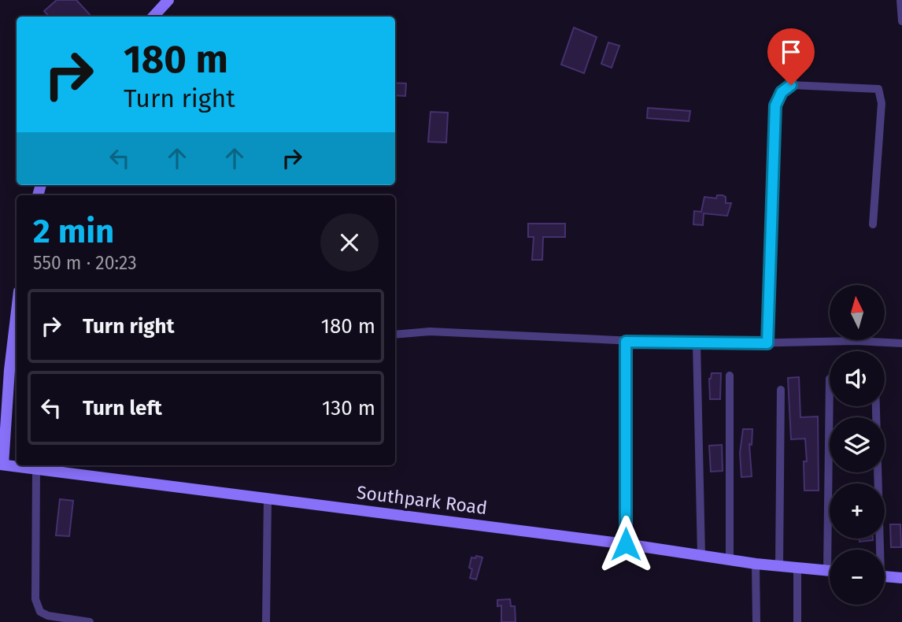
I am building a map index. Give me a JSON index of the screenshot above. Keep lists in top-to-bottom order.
{
  "streets": {
    "street": ["Southpark Road"]
  },
  "north": "top",
  "page": {
    "turn": ["180 m", "Turn right"],
    "heading": ["2 min", "550 m · 20:23"],
    "map_buttons": ["+", "−"],
    "list": [
      {
        "name": "Turn right",
        "value": "180 m"
      },
      {
        "name": "Turn left",
        "value": "130 m"
      }
    ]
  }
}
